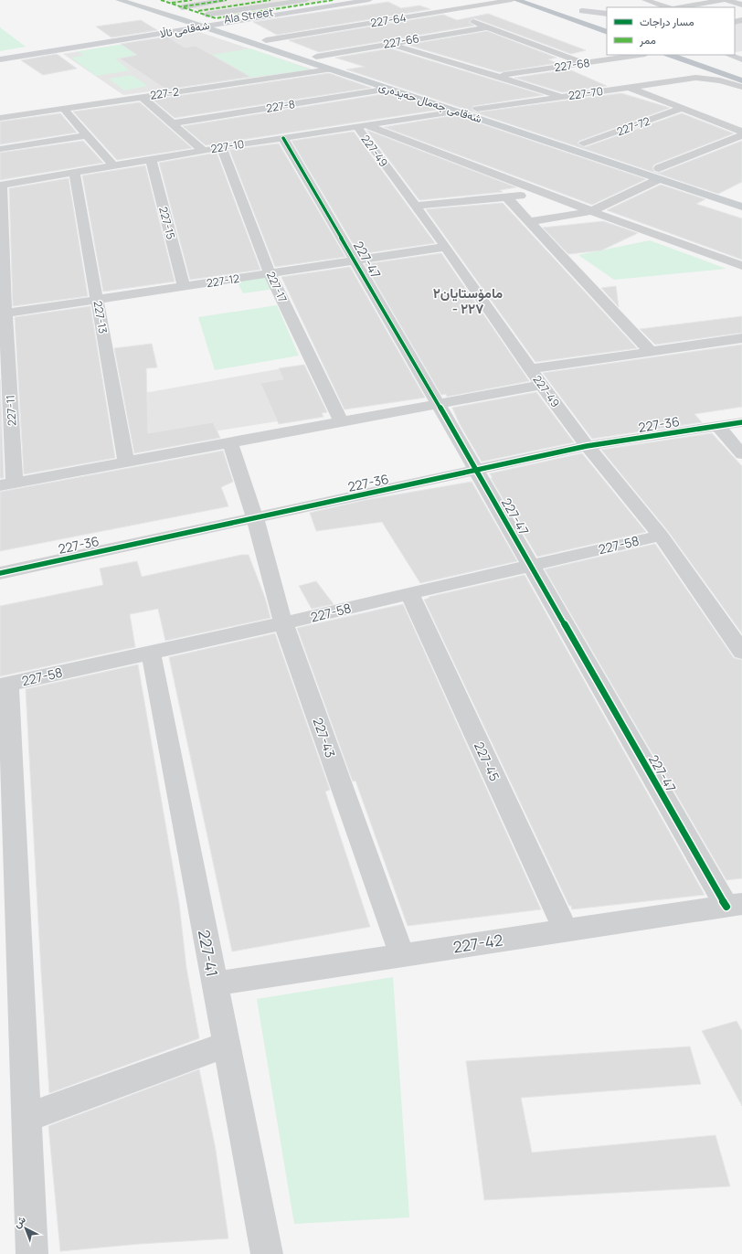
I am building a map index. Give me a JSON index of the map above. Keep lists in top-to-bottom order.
{
  "streets": {
    "main road": ["Ala Street", "شه‌قامی ئاڵا", "شەقامی جەمال حەیدەری"],
    "street": [
      "227-64",
      "227-66",
      "227-68",
      "227-2",
      "227-70",
      "227-8",
      "227-72",
      "227-10",
      "227-49",
      "227-15",
      "227-47",
      "227-12",
      "227-17",
      "227-13",
      "227-11",
      "227-36",
      "227-58",
      "227-43",
      "227-45",
      "227-42",
      "227-41"
    ]
  },
  "crossings": [
    ["Ala Street", "شه‌قامی ئاڵا"],
    ["Ala Street", "شەقامی جەمال حەیدەری"],
    ["227-64", "شەقامی جەمال حەیدەری"],
    ["شه‌قامی ئاڵا", "شەقامی جەمال حەیدەری"],
    ["227-66", "شەقامی جەمال حەیدەری"],
    ["227-2", "شەقامی جەمال حەیدەری"],
    ["227-70", "شەقامی جەمال حەیدەری"],
    ["شەقامی جەمال حەیدەری", "227-8"],
    ["شەقامی جەمال حەیدەری", "227-72"],
    ["شەقامی جەمال حەیدەری", "227-10"],
    ["227-10", "227-49"],
    ["227-10", "227-15"],
    ["227-10", "227-47"],
    ["227-10", "227-17"],
    ["227-10", "227-13"],
    ["227-10", "227-11"],
    ["227-49", "227-12"],
    ["227-49", "227-36"],
    ["227-49", "227-58"],
    ["227-15", "227-12"],
    ["227-47", "227-12"],
    ["227-47", "227-36"],
    ["227-47", "227-58"],
    ["227-47", "227-42"],
    ["227-12", "227-17"],
    ["227-12", "227-13"],
    ["227-12", "227-11"],
    ["227-36", "227-43"],
    ["227-58", "227-43"],
    ["227-58", "227-45"],
    ["227-58", "227-41"],
    ["227-43", "227-42"],
    ["227-45", "227-42"],
    ["227-42", "227-41"]
  ],
  "districts": ["مامۆستایان٢ - ٢٢٧"],
  "legend": ["مسار دراجات", "ممر"],
  "north": "top left"
}
